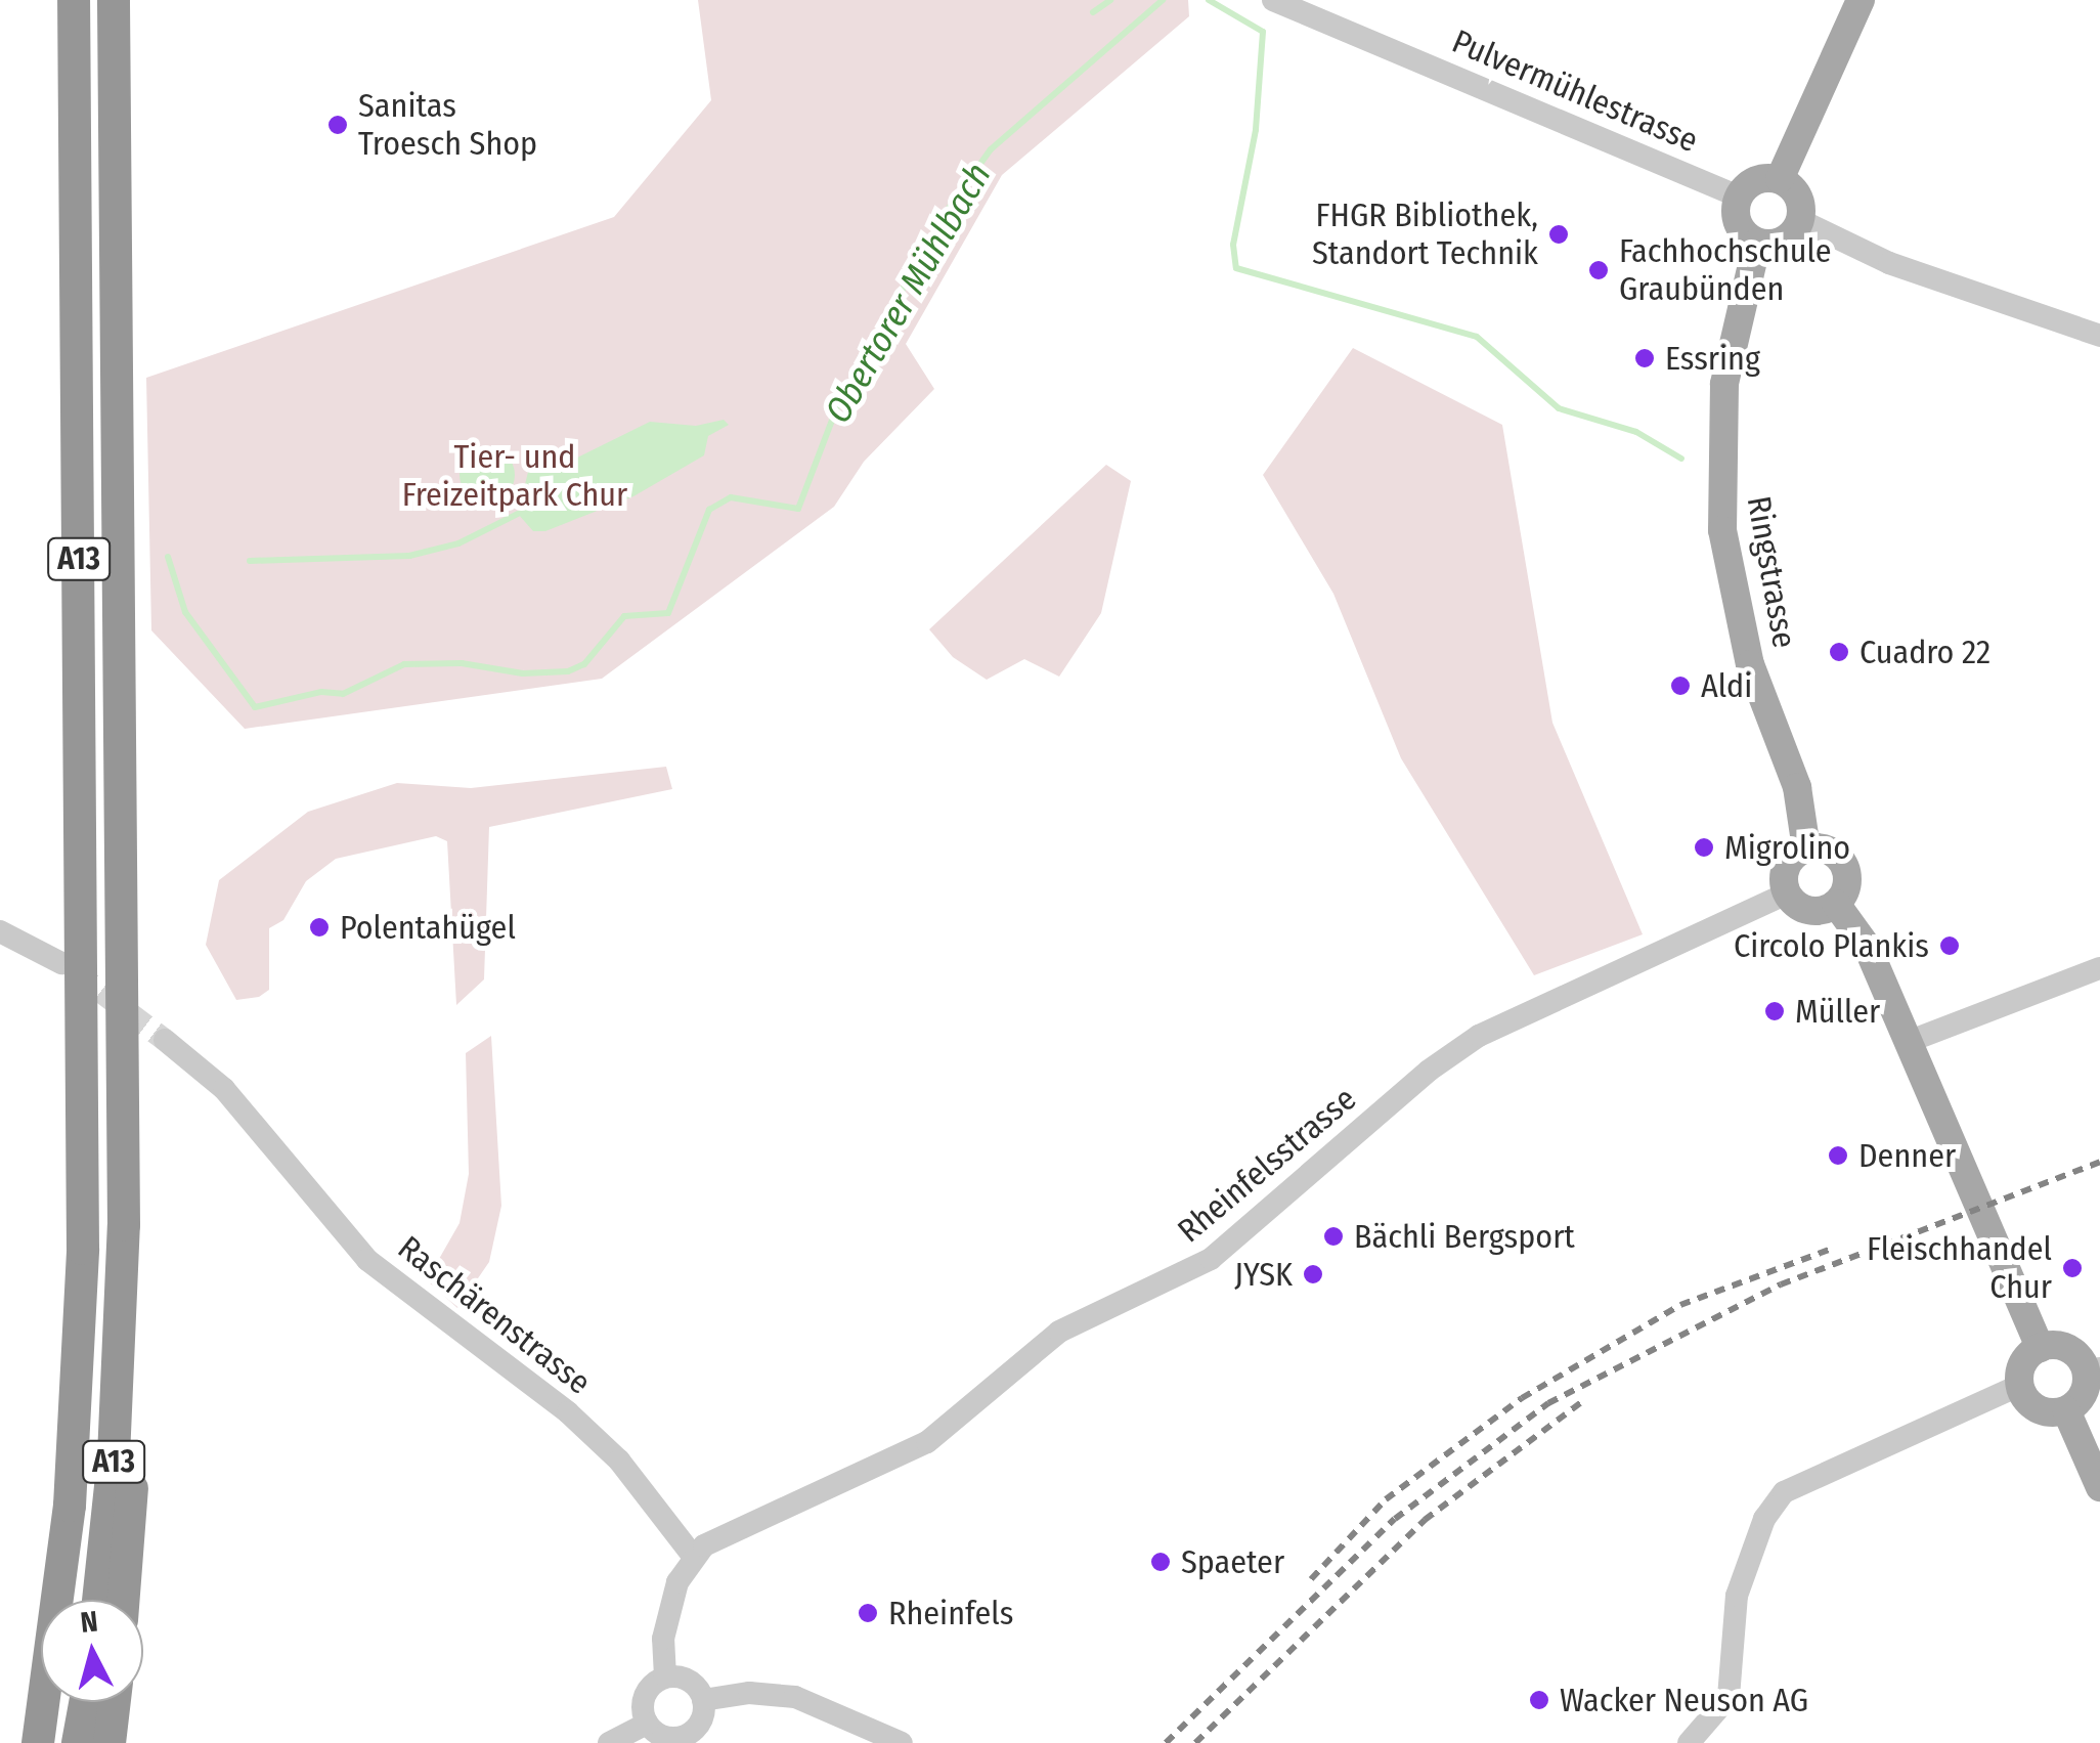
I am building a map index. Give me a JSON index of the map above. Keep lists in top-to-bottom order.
{
  "streets": {
    "highway": ["A13"],
    "main road": ["Ringstrasse"],
    "street": ["Pulvermühlestrasse", "Rheinfelsstrasse", "Raschärenstrasse"]
  },
  "crossings": [
    ["Pulvermühlestrasse", "Ringstrasse"],
    ["Ringstrasse", "Rheinfelsstrasse"],
    ["Rheinfelsstrasse", "Raschärenstrasse"]
  ],
  "water": ["Obertorer Mühlbach"],
  "parks": ["Tier- und Freizeitpark Chur"],
  "places": [
    "Sanitas Troesch Shop",
    "FHGR Bibliothek, Standort Technik",
    "Fachhochschule Graubünden",
    "Essring",
    "Cuadro 22",
    "Aldi",
    "Migrolino",
    "Polentahügel",
    "Circolo Plankis",
    "Müller",
    "Denner",
    "Bächli Bergsport",
    "Fleischhandel Chur",
    "JYSK",
    "Spaeter",
    "Rheinfels",
    "Wacker Neuson AG"
  ],
  "north": "top"
}
